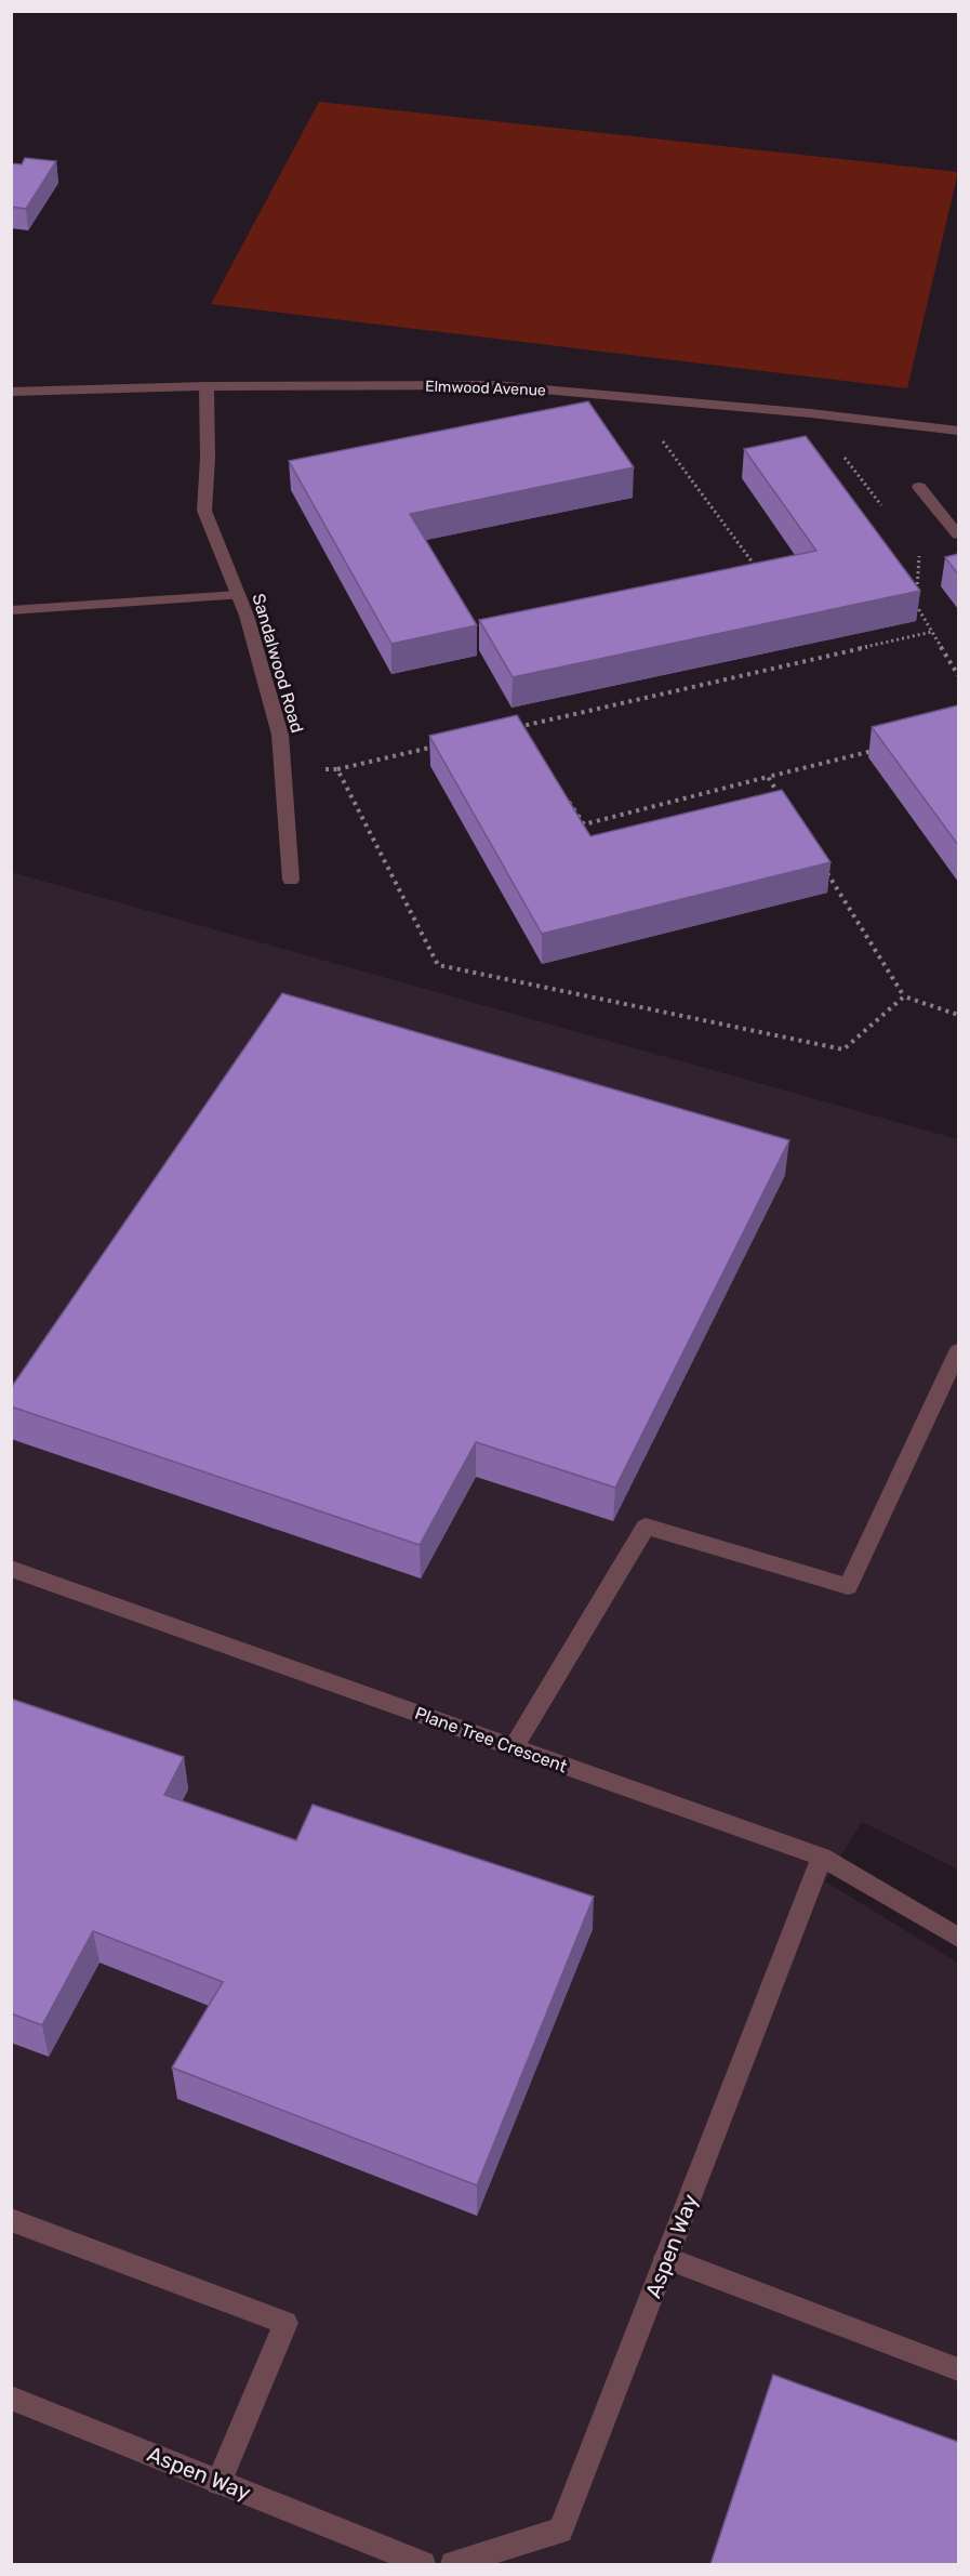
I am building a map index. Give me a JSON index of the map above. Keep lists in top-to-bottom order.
{
  "streets": {
    "street": [
      "Elmwood Avenue",
      "Sandalwood Road",
      "Plane Tree Crescent",
      "Aspen Way"
    ]
  },
  "crossings": [
    ["Elmwood Avenue", "Sandalwood Road"],
    ["Plane Tree Crescent", "Aspen Way"]
  ]
}
